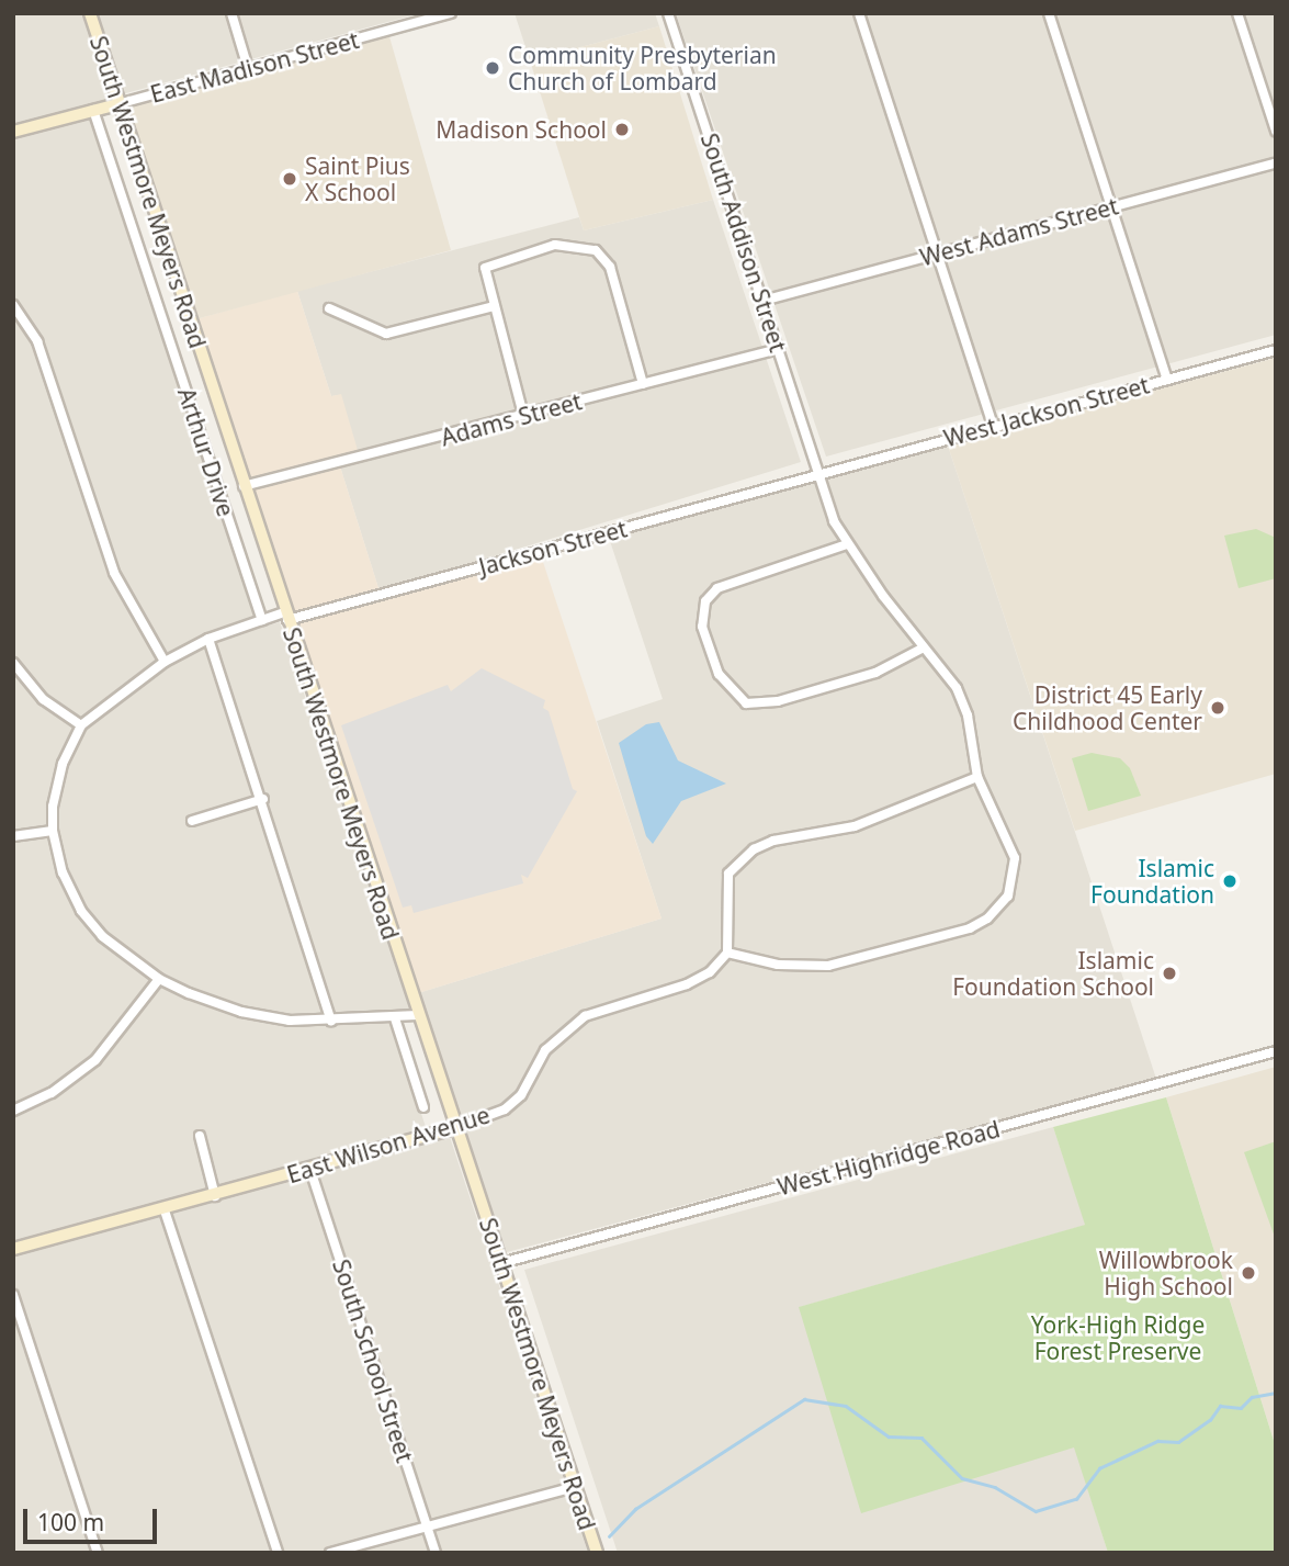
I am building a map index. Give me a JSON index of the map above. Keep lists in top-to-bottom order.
{
  "streets": {
    "street": [
      "East Madison Street",
      "South Westmore Meyers Road",
      "West Adams Street",
      "South Addison Street",
      "West Jackson Street",
      "Adams Street",
      "Arthur Drive",
      "Jackson Street",
      "East Wilson Avenue",
      "West Highridge Road",
      "South School Street"
    ]
  },
  "crossings": [
    ["East Madison Street", "South Westmore Meyers Road"],
    ["East Madison Street", "Arthur Drive"],
    ["South Westmore Meyers Road", "Adams Street"],
    ["South Westmore Meyers Road", "Jackson Street"],
    ["South Westmore Meyers Road", "East Wilson Avenue"],
    ["South Westmore Meyers Road", "West Highridge Road"],
    ["West Adams Street", "South Addison Street"],
    ["South Addison Street", "West Jackson Street"],
    ["South Addison Street", "Adams Street"],
    ["South Addison Street", "Jackson Street"],
    ["South Addison Street", "East Wilson Avenue"],
    ["West Jackson Street", "Jackson Street"],
    ["Arthur Drive", "Jackson Street"],
    ["East Wilson Avenue", "South School Street"]
  ],
  "parks": ["York-High Ridge Forest Preserve"],
  "places": [
    "Community Presbyterian Church of Lombard",
    "Madison School",
    "Saint Pius X School",
    "District 45 Early Childhood Center",
    "Islamic Foundation",
    "Islamic Foundation School",
    "Willowbrook High School"
  ],
  "scale_bar": "100 m"
}
